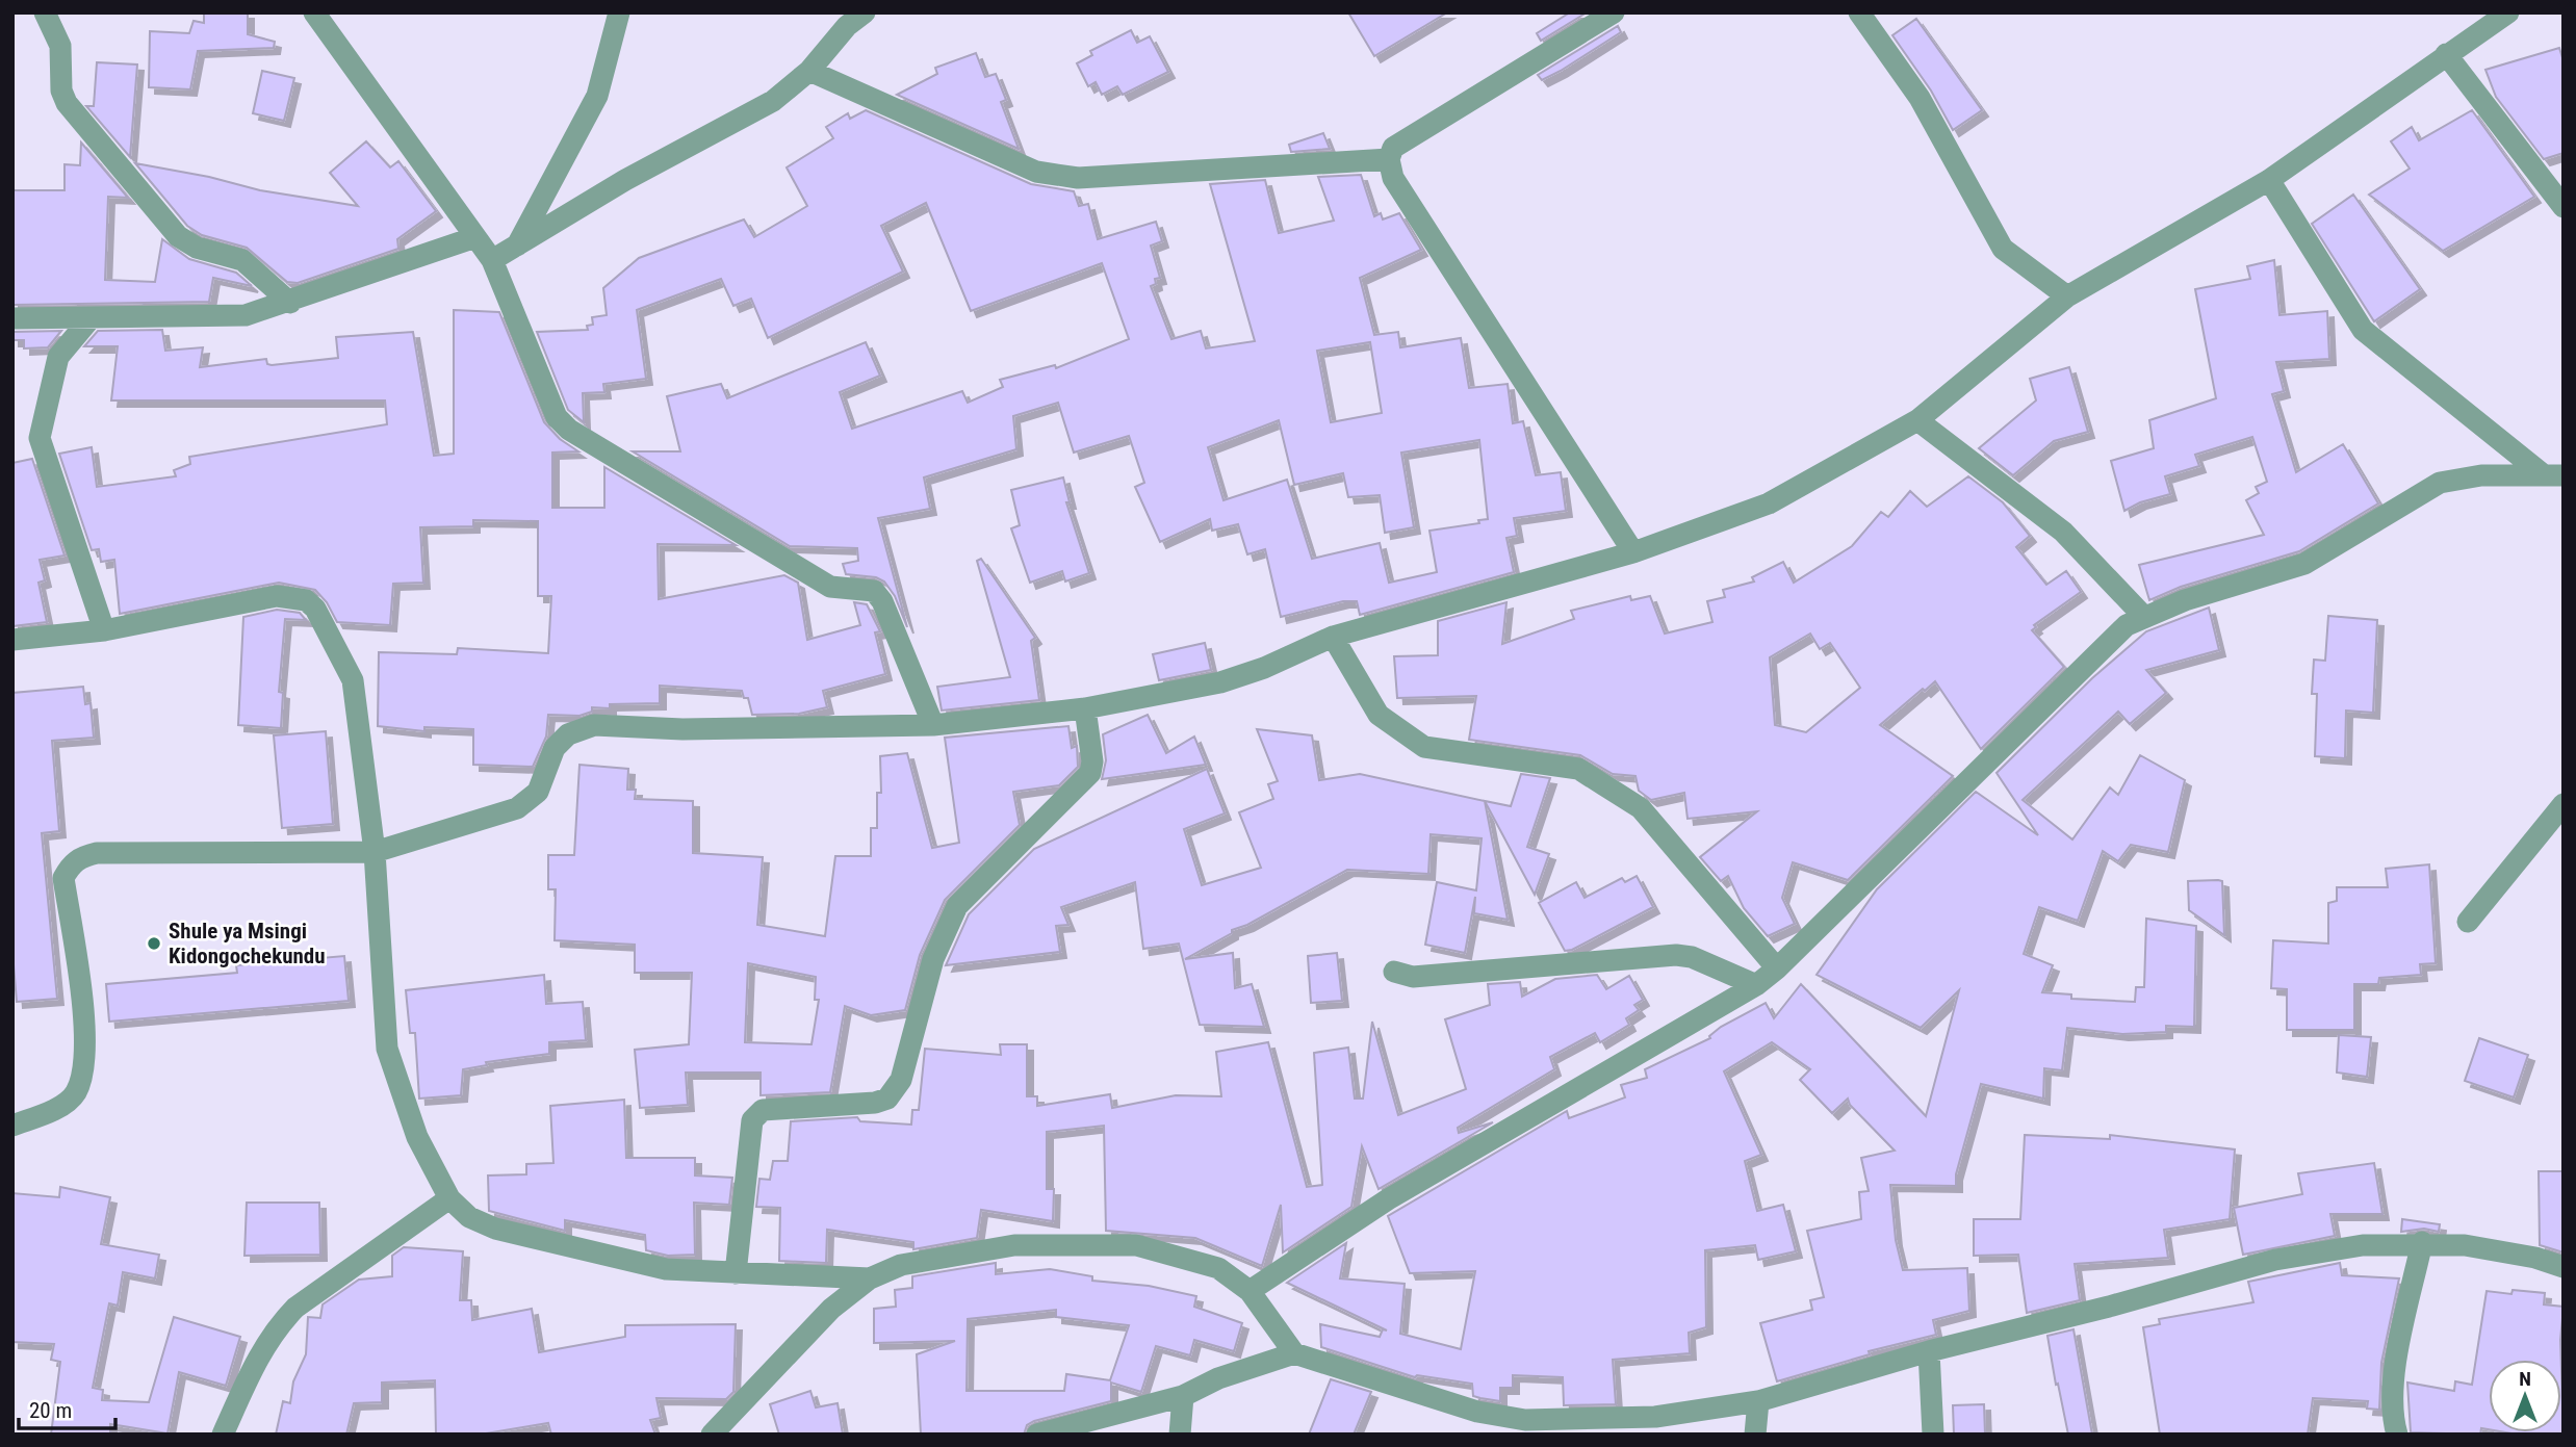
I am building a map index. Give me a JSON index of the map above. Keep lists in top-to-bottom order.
{
  "places": ["Shule ya Msingi Kidongochekundu"],
  "scale_bar": "20 m",
  "north": "top"
}
